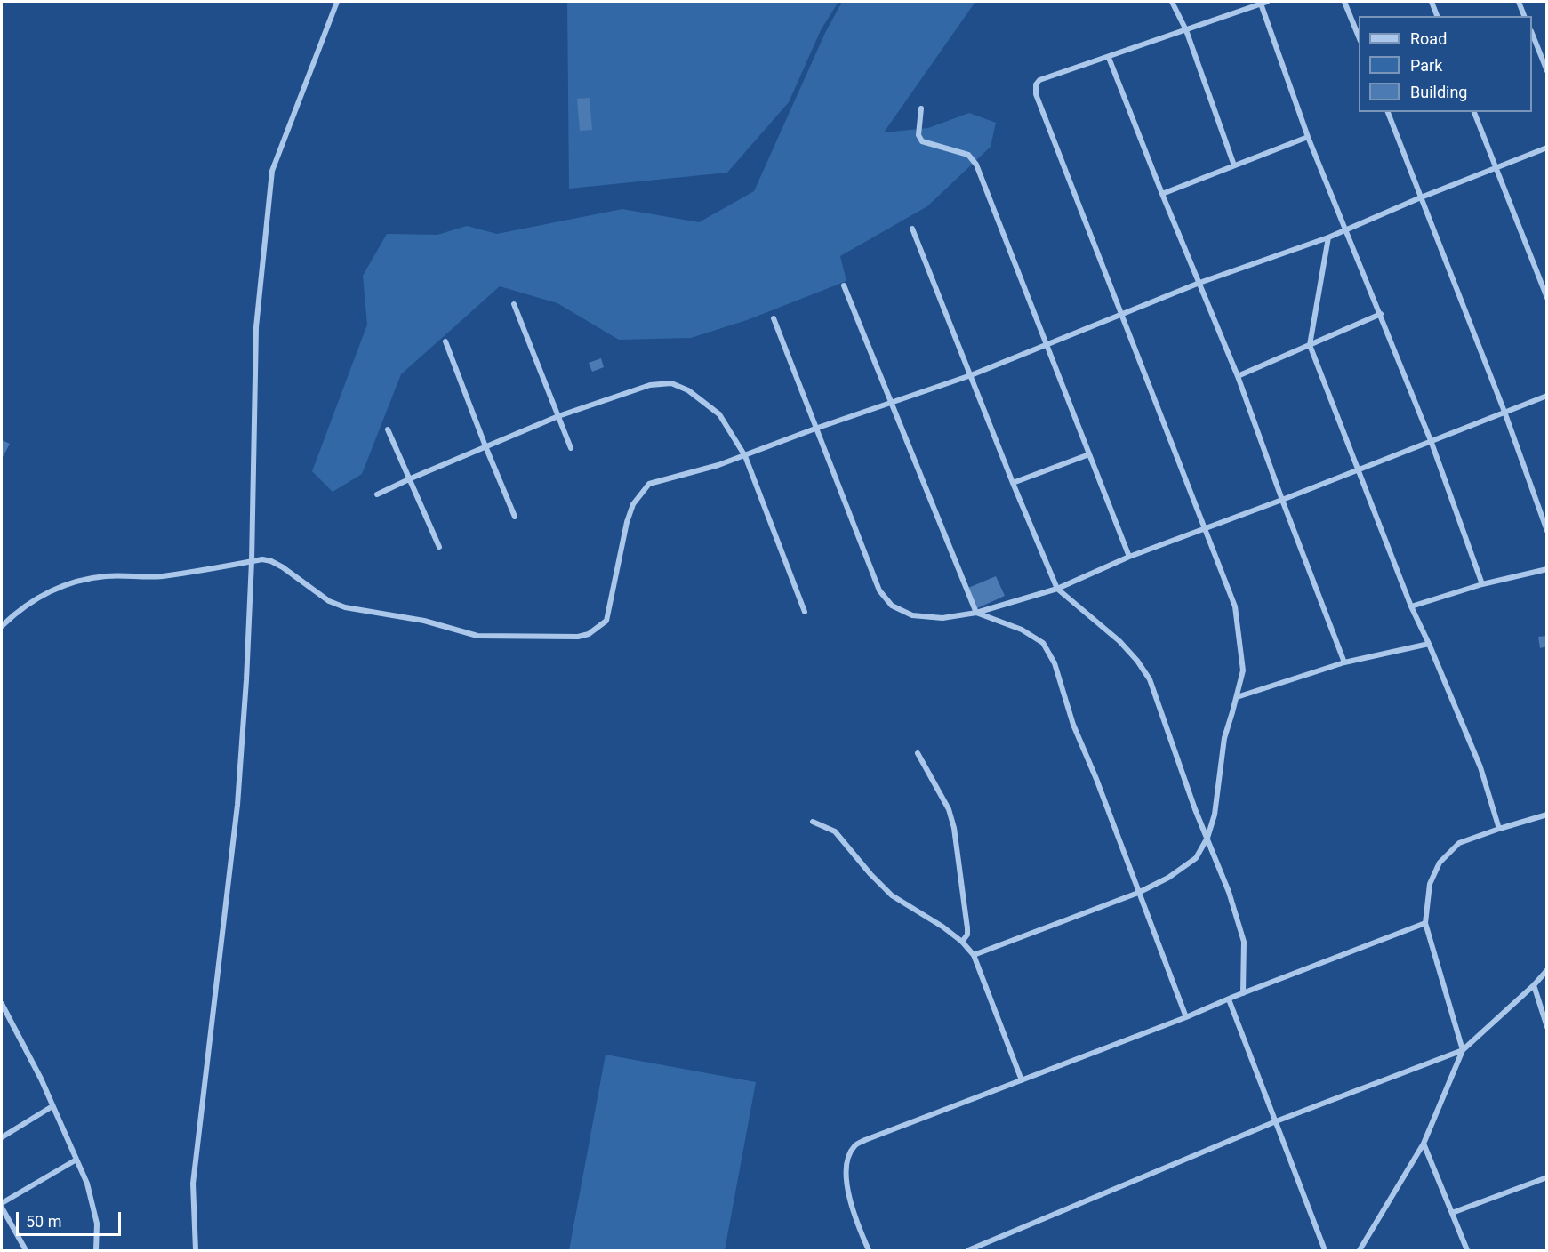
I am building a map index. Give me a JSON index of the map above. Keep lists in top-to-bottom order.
{
  "legend": ["Road", "Park", "Building"],
  "scale_bar": "50 m"
}
